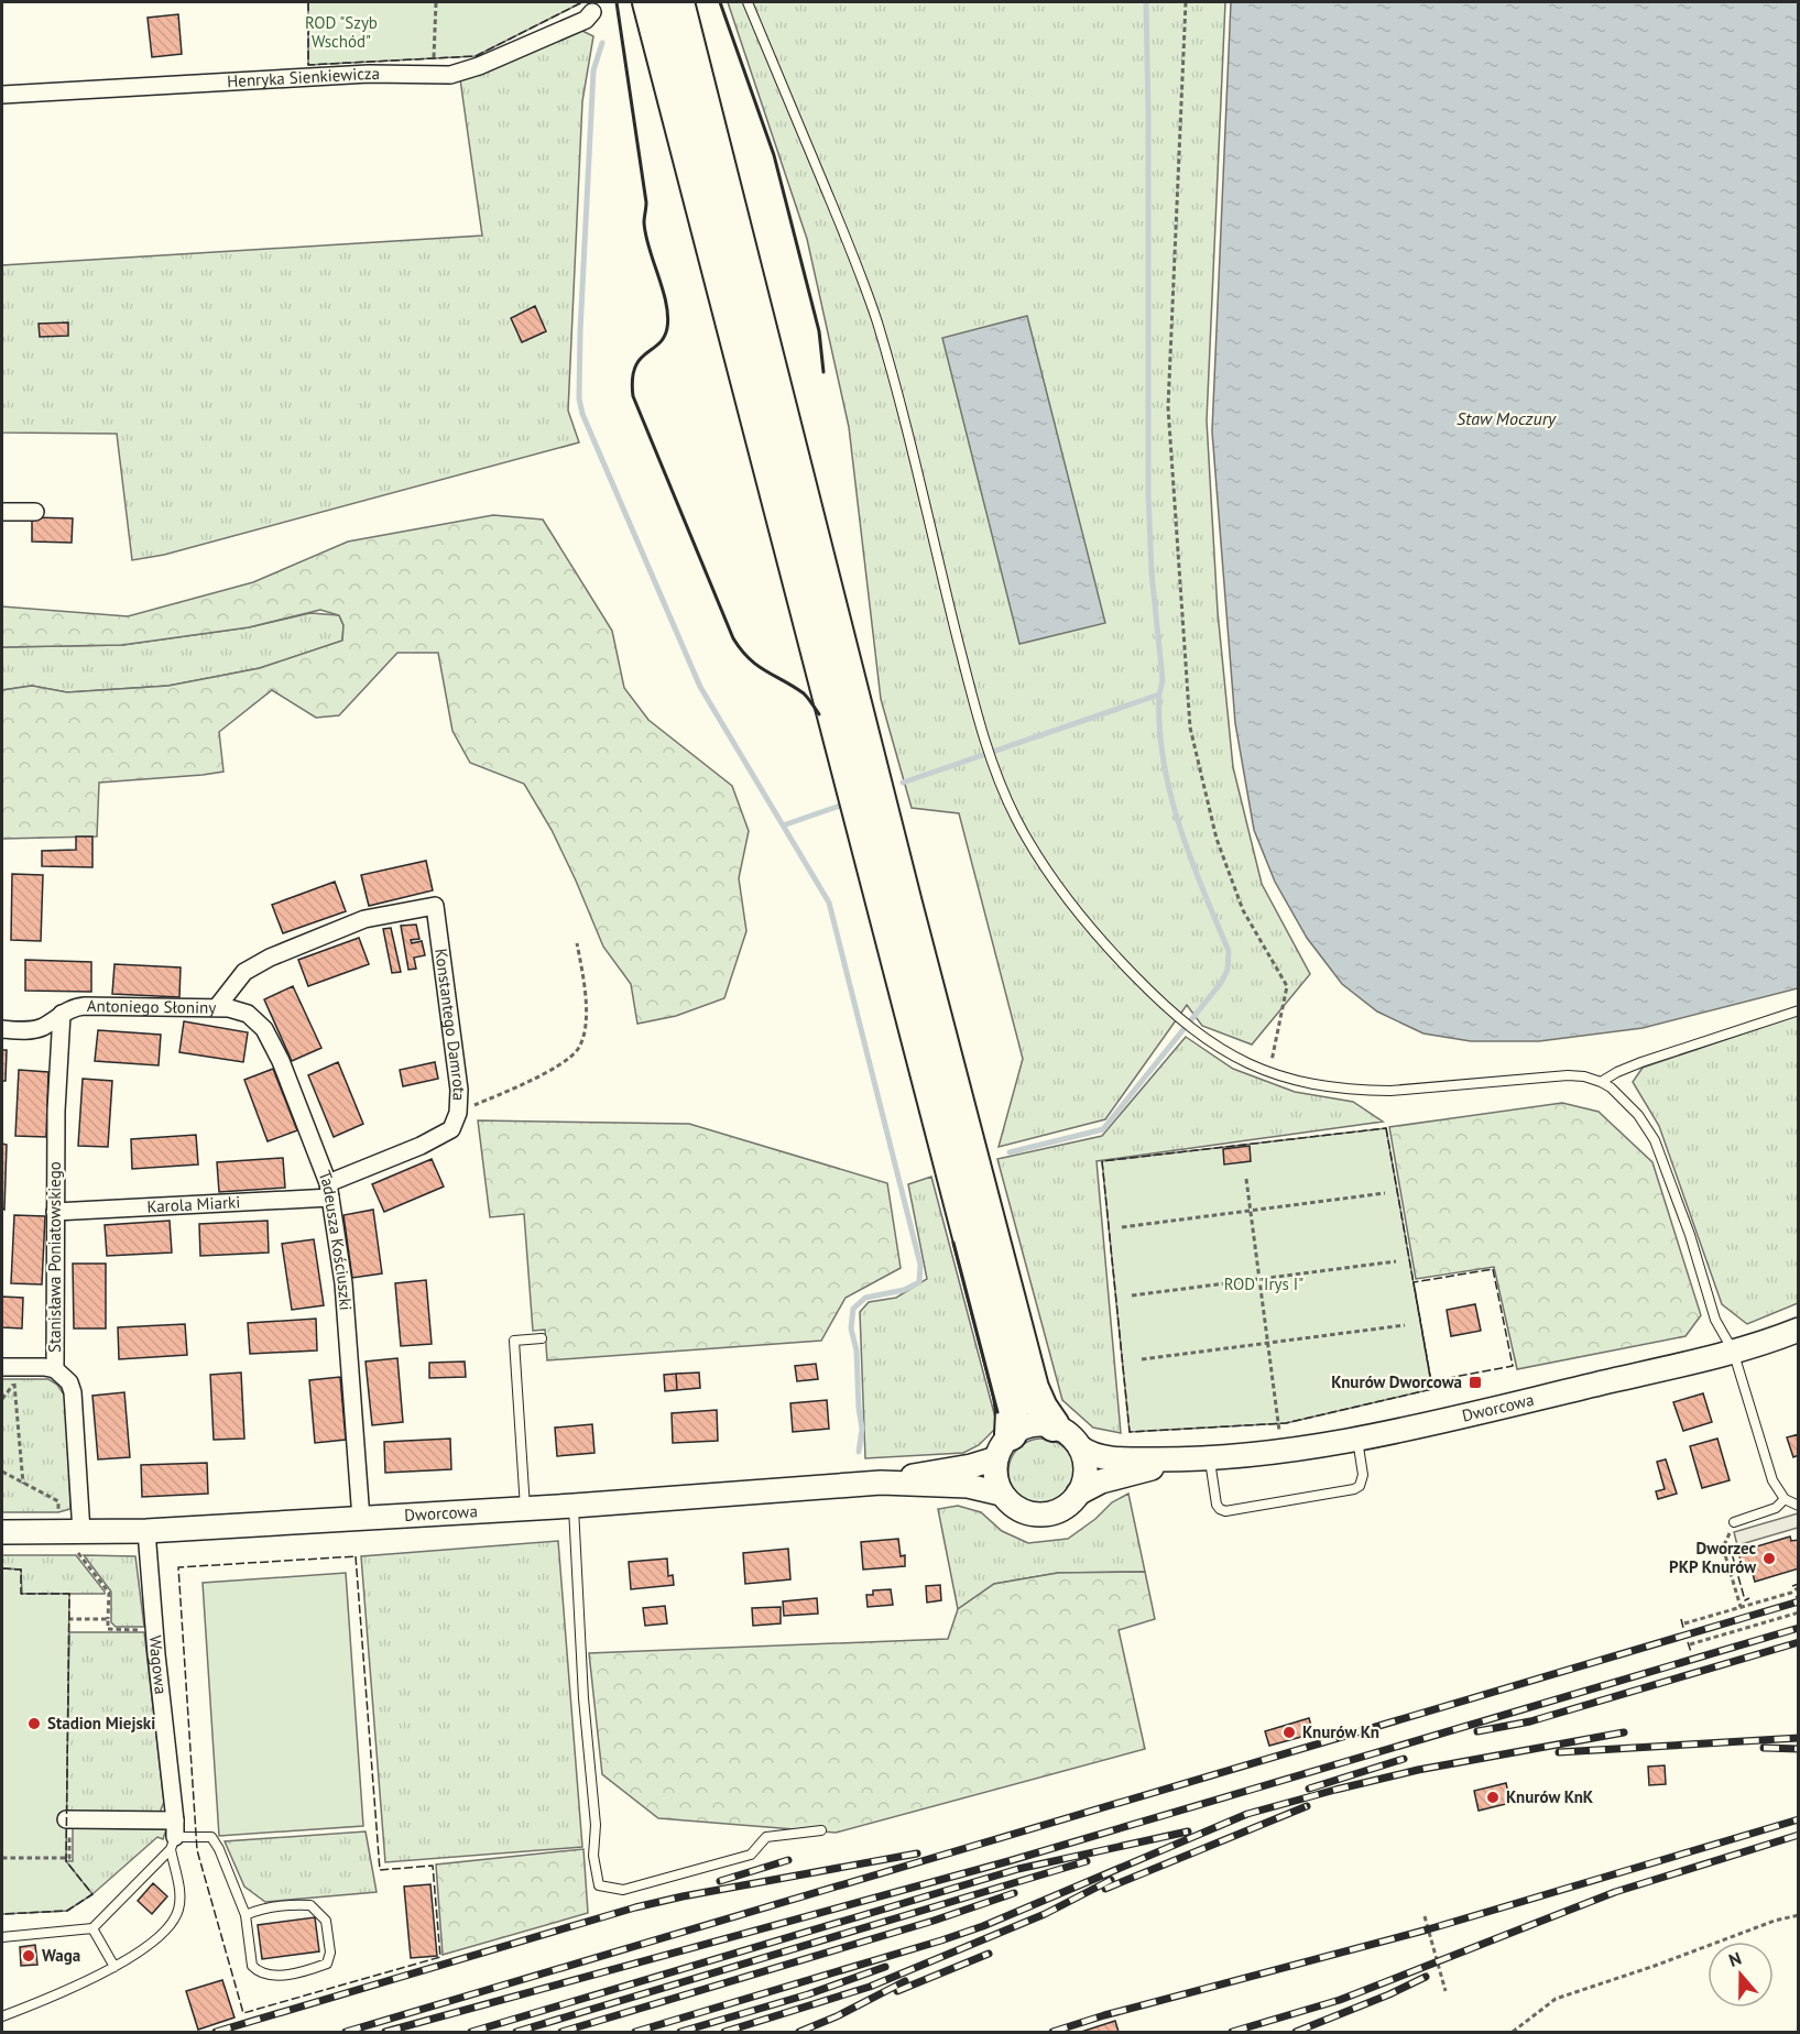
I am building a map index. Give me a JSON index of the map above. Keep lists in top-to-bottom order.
{
  "streets": {
    "main road": ["Dworcowa"],
    "street": [
      "Henryka Sienkiewicza",
      "Antoniego Słoniny",
      "Konstantego Damrota",
      "Karola Miarki",
      "Tadeusza Kościuszki",
      "Stanisława Poniatowskiego",
      "Wagowa"
    ]
  },
  "crossings": [
    ["Antoniego Słoniny", "Konstantego Damrota"],
    ["Antoniego Słoniny", "Tadeusza Kościuszki"],
    ["Antoniego Słoniny", "Stanisława Poniatowskiego"],
    ["Konstantego Damrota", "Karola Miarki"],
    ["Konstantego Damrota", "Tadeusza Kościuszki"],
    ["Karola Miarki", "Tadeusza Kościuszki"],
    ["Karola Miarki", "Stanisława Poniatowskiego"],
    ["Tadeusza Kościuszki", "Dworcowa"],
    ["Stanisława Poniatowskiego", "Dworcowa"],
    ["Dworcowa", "Wagowa"]
  ],
  "water": ["Staw Moczury"],
  "parks": ["ROD \"Szyb Wschód\"", "ROD \"Irys I\""],
  "places": {
    "transit": ["Knurów Dworcowa"],
    "other": [
      "Dworzec PKP Knurów",
      "Stadion Miejski",
      "Knurów Kn",
      "Knurów KnK",
      "Waga"
    ]
  },
  "north": "top"
}
